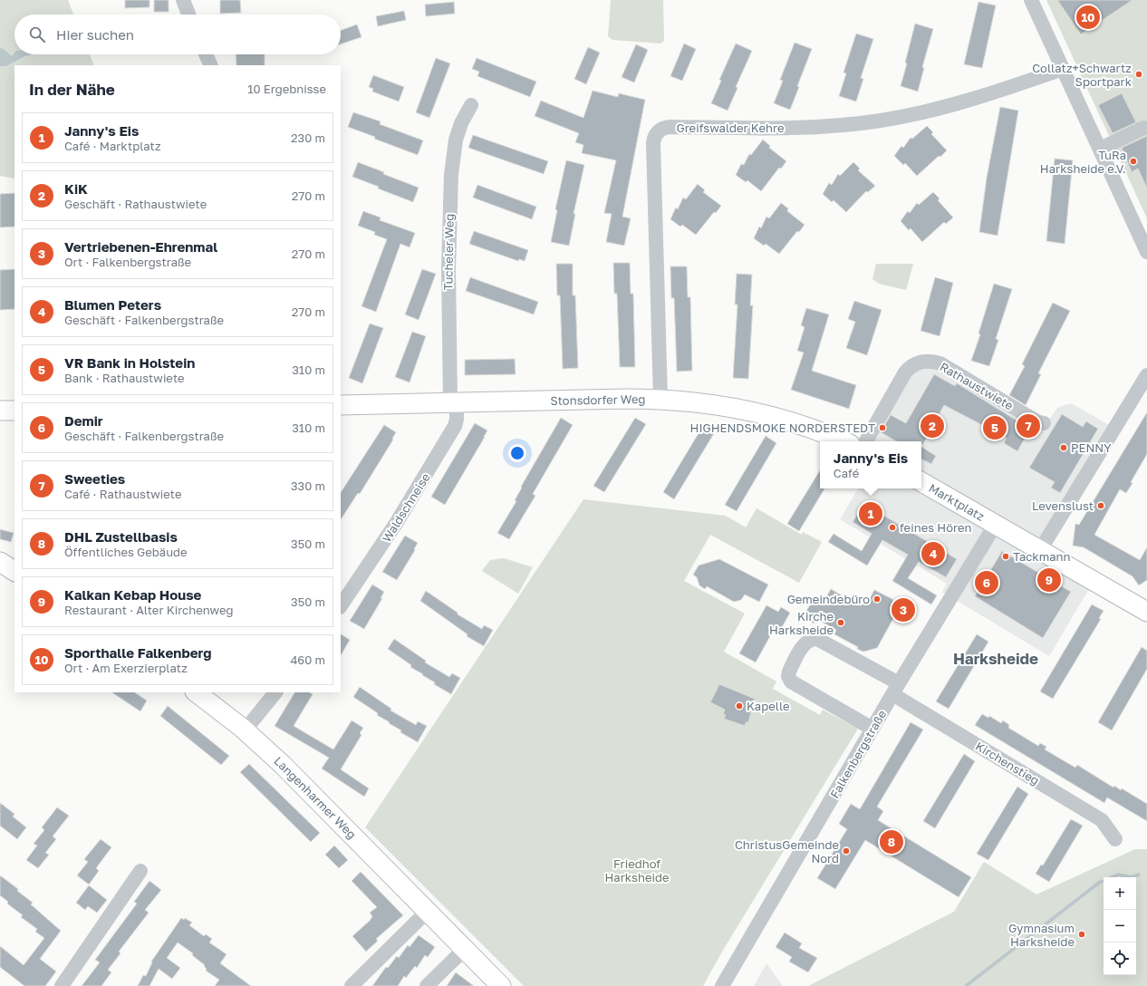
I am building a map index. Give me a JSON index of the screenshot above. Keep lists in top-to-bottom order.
{
  "streets": {
    "main road": ["Stonsdorfer Weg", "Marktplatz", "Langenharmer Weg"],
    "street": [
      "Greifswalder Kehre",
      "Tucheler Weg",
      "Rathaustwiete",
      "Waldschneise",
      "Falkenbergstraße",
      "Kirchenstieg"
    ]
  },
  "crossings": [
    ["Greifswalder Kehre", "Stonsdorfer Weg"],
    ["Tucheler Weg", "Stonsdorfer Weg"],
    ["Tucheler Weg", "Waldschneise"],
    ["Stonsdorfer Weg", "Waldschneise"],
    ["Marktplatz", "Falkenbergstraße"],
    ["Falkenbergstraße", "Kirchenstieg"]
  ],
  "districts": ["Harksheide"],
  "parks": ["Friedhof Harksheide"],
  "places": [
    "Collatz+Schwartz Sportpark",
    "TuRa Harksheide e.V.",
    "HIGHENDSMOKE NORDERSTEDT",
    "PENNY",
    "Levenslust",
    "feines Hören",
    "Tackmann",
    "Gemeindebüro",
    "Kirche Harksheide",
    "Kapelle",
    "ChristusGemeinde Nord",
    "Gymnasium Harksheide"
  ],
  "page": {
    "pins": [
      "10",
      "2",
      "7",
      "5",
      "1",
      "4",
      "9",
      "6",
      "3",
      "8"
    ],
    "search": "Hier suchen",
    "heading": ["In der Nähe", "10 Ergebnisse"],
    "list": [
      {
        "mark": "1",
        "name": "Janny's Eis",
        "note": "Café · Marktplatz",
        "value": "230 m"
      },
      {
        "mark": "2",
        "name": "KiK",
        "note": "Geschäft · Rathaustwiete",
        "value": "270 m"
      },
      {
        "mark": "3",
        "name": "Vertriebenen-Ehrenmal",
        "note": "Ort · Falkenbergstraße",
        "value": "270 m"
      },
      {
        "mark": "4",
        "name": "Blumen Peters",
        "note": "Geschäft · Falkenbergstraße",
        "value": "270 m"
      },
      {
        "mark": "5",
        "name": "VR Bank in Holstein",
        "note": "Bank · Rathaustwiete",
        "value": "310 m"
      },
      {
        "mark": "6",
        "name": "Demir",
        "note": "Geschäft · Falkenbergstraße",
        "value": "310 m"
      },
      {
        "mark": "7",
        "name": "Sweeties",
        "note": "Café · Rathaustwiete",
        "value": "330 m"
      },
      {
        "mark": "8",
        "name": "DHL Zustellbasis",
        "note": "Öffentliches Gebäude",
        "value": "350 m"
      },
      {
        "mark": "9",
        "name": "Kalkan Kebap House",
        "note": "Restaurant · Alter Kirchenweg",
        "value": "350 m"
      },
      {
        "mark": "10",
        "name": "Sporthalle Falkenberg",
        "note": "Ort · Am Exerzierplatz",
        "value": "460 m"
      }
    ],
    "popup": ["Janny's Eis", "Café"],
    "map_buttons": ["+", "−"]
  }
}
